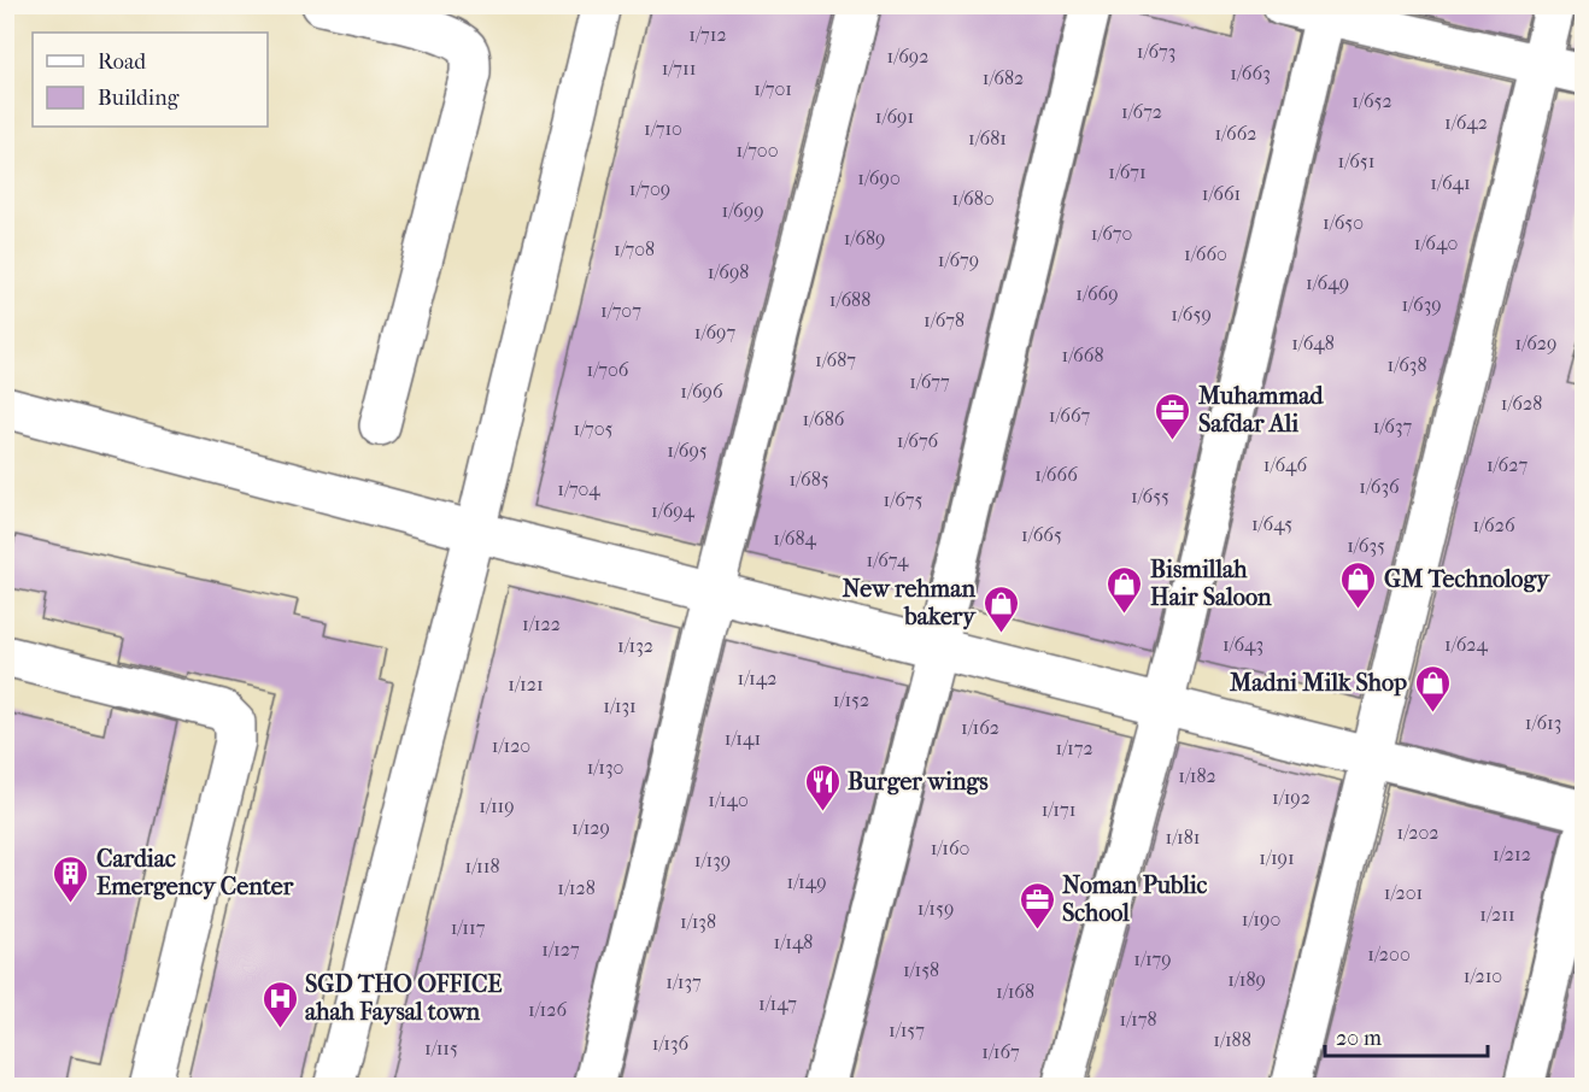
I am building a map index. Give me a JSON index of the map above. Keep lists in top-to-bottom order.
{
  "places": {
    "office": ["Muhammad Safdar Ali", "Noman Public School"],
    "shop": [
      "GM Technology",
      "Bismillah Hair Saloon",
      "New rehman bakery",
      "Madni Milk Shop"
    ],
    "restaurant": ["Burger wings"],
    "building": ["Cardiac Emergency Center"],
    "hospital": ["SGD THO OFFICE ahah Faysal town"]
  },
  "house_numbers": [
    "1/712",
    "1/673",
    "1/692",
    "1/711",
    "1/663",
    "1/682",
    "1/701",
    "1/652",
    "1/672",
    "1/691",
    "1/642",
    "1/710",
    "1/662",
    "1/681",
    "1/700",
    "1/651",
    "1/671",
    "1/690",
    "1/641",
    "1/709",
    "1/661",
    "1/680",
    "1/699",
    "1/650",
    "1/670",
    "1/689",
    "1/640",
    "1/708",
    "1/660",
    "1/679",
    "1/698",
    "1/649",
    "1/669",
    "1/688",
    "1/639",
    "1/707",
    "1/659",
    "1/678",
    "1/697",
    "1/648",
    "1/629",
    "1/668",
    "1/687",
    "1/638",
    "1/706",
    "1/677",
    "1/696",
    "1/628",
    "1/667",
    "1/686",
    "1/637",
    "1/705",
    "1/676",
    "1/695",
    "1/646",
    "1/627",
    "1/666",
    "1/685",
    "1/636",
    "1/704",
    "1/655",
    "1/675",
    "1/694",
    "1/645",
    "1/626",
    "1/665",
    "1/684",
    "1/635",
    "1/674",
    "1/122",
    "1/643",
    "1/624",
    "1/132",
    "1/142",
    "1/121",
    "1/152",
    "1/131",
    "1/613",
    "1/162",
    "1/141",
    "1/120",
    "1/172",
    "1/130",
    "1/182",
    "1/192",
    "1/140",
    "1/119",
    "1/171",
    "1/129",
    "1/202",
    "1/181",
    "1/160",
    "1/212",
    "1/191",
    "1/139",
    "1/118",
    "1/149",
    "1/128",
    "1/201",
    "1/159",
    "1/211",
    "1/190",
    "1/138",
    "1/117",
    "1/148",
    "1/127",
    "1/200",
    "1/179",
    "1/158",
    "1/210",
    "1/189",
    "1/137",
    "1/168",
    "1/147",
    "1/126",
    "1/178",
    "1/157",
    "1/188",
    "1/136",
    "1/115",
    "1/167"
  ],
  "legend": ["Road", "Building"],
  "scale_bar": "20 m"
}
